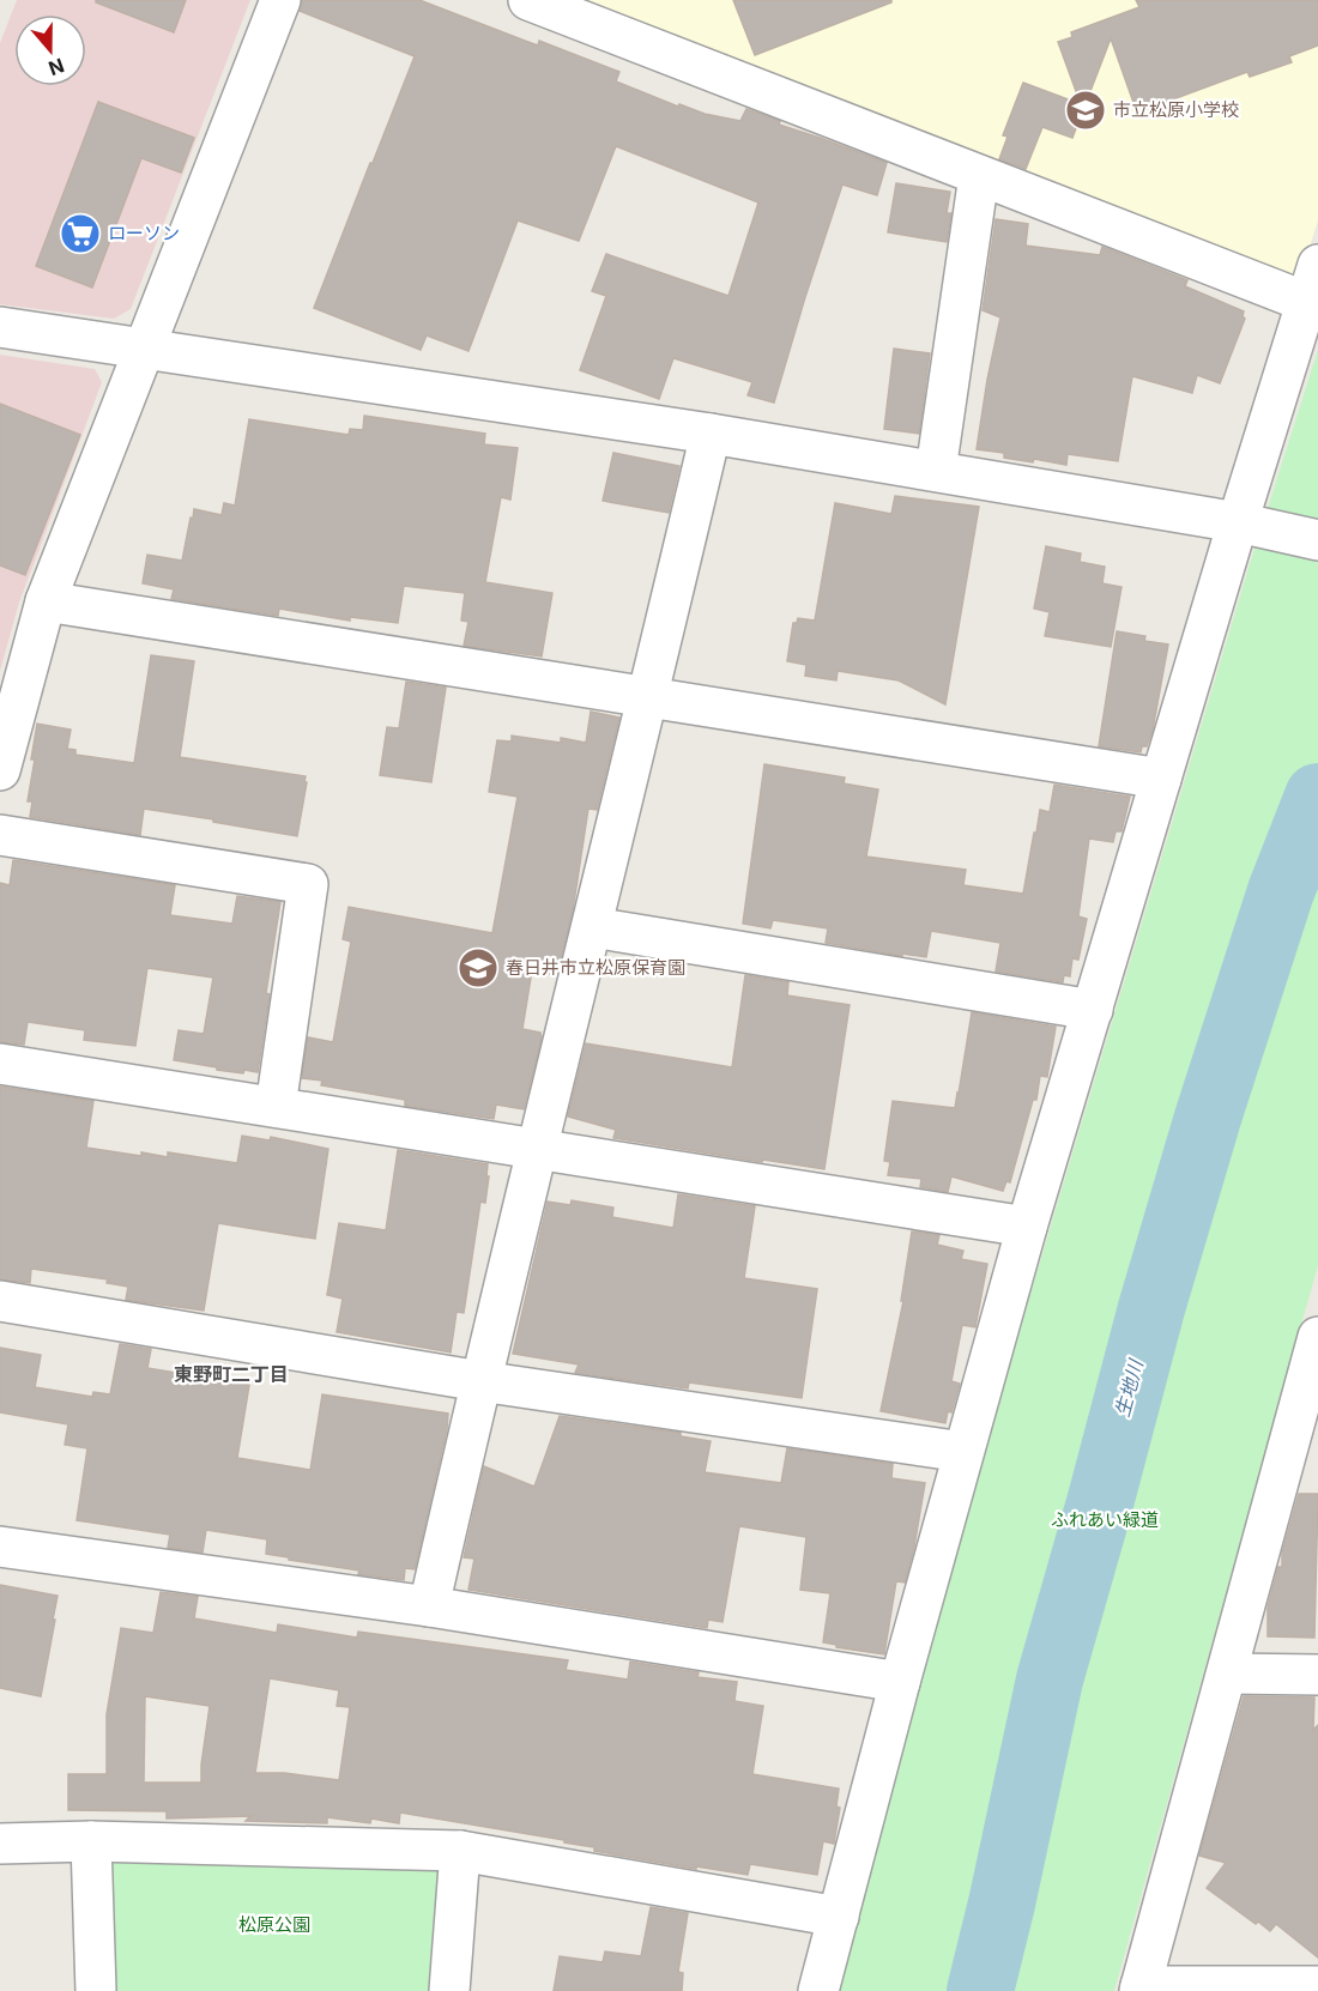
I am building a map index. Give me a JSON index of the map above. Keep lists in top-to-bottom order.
{
  "districts": ["東野町二丁目"],
  "water": ["生地川"],
  "parks": ["ふれあい緑道", "松原公園"],
  "places": {
    "school or university": ["市立松原小学校", "春日井市立松原保育園"],
    "supermarket": ["ローソン"]
  },
  "north": "bottom"
}
